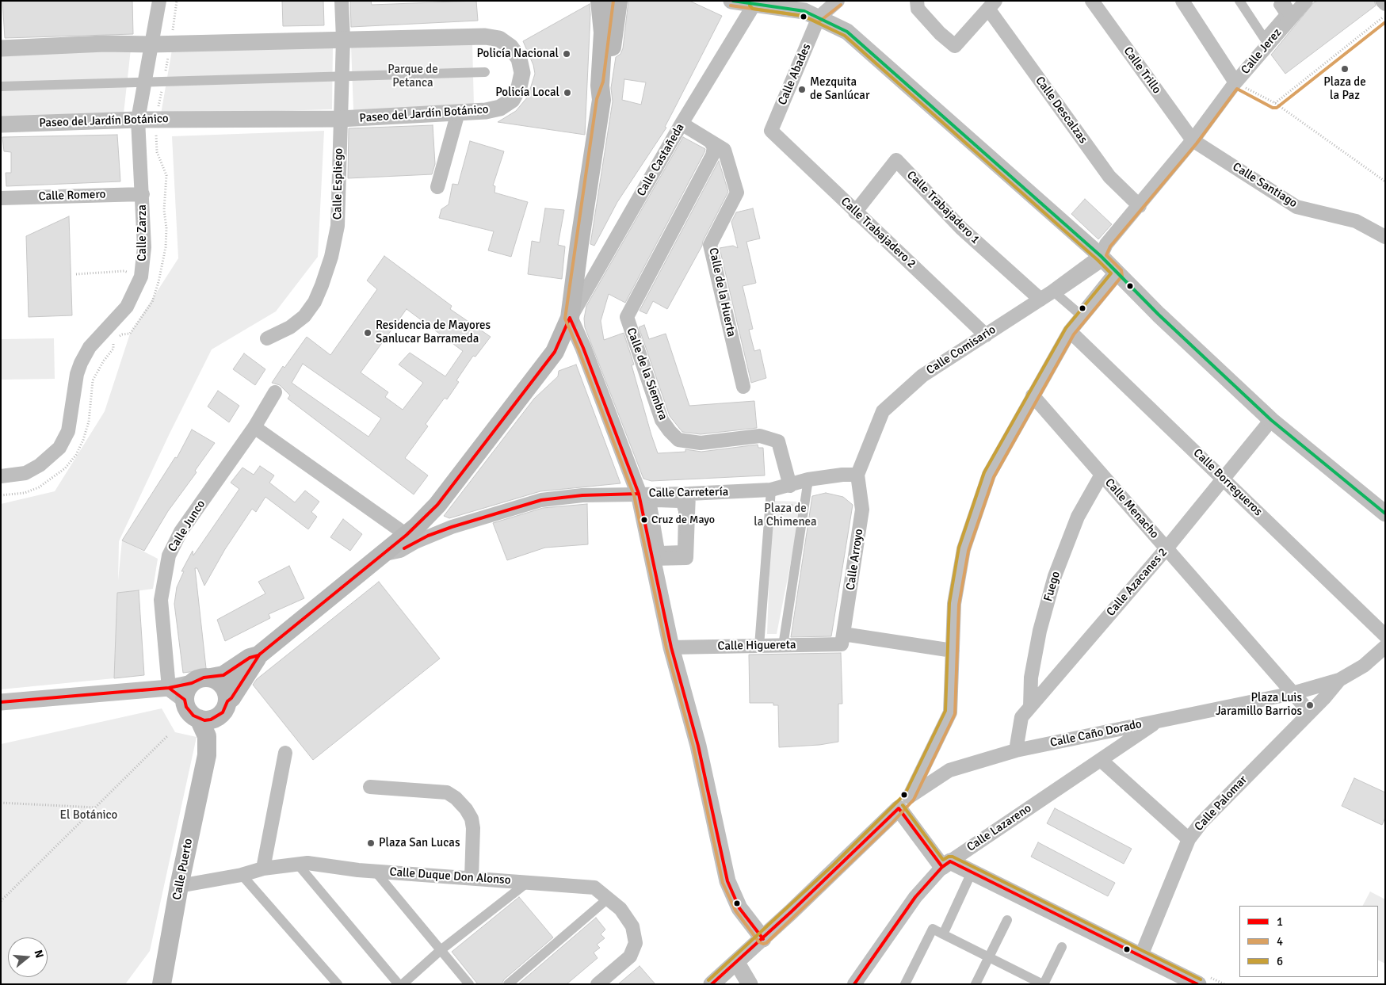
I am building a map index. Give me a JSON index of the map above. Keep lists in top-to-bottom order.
{
  "streets": {
    "main road": ["Calle Puerto"],
    "street": [
      "Calle Jerez",
      "Calle Trillo",
      "Calle Abades",
      "Calle Descalzas",
      "Paseo del Jardín Botánico",
      "Calle Castañeda",
      "Calle Espliego",
      "Calle Santiago",
      "Calle Romero",
      "Calle Trabajadero 1",
      "Calle Zarza",
      "Calle Trabajadero 2",
      "Calle de la Huerta",
      "Calle Comisario",
      "Calle de la Siembra",
      "Calle Borregueros",
      "Calle Carretería",
      "Calle Menacho",
      "Calle Junco",
      "Calle Arroyo",
      "Calle Azacanes 2",
      "Fuego",
      "Calle Higuereta",
      "Calle Caño Dorado",
      "Calle Palomar",
      "Calle Lazareno",
      "Calle Duque Don Alonso"
    ]
  },
  "crossings": [
    ["Calle Jerez", "Calle Trillo"],
    ["Calle Jerez", "Calle Descalzas"],
    ["Calle Jerez", "Calle Santiago"],
    ["Calle Jerez", "Calle Comisario"],
    ["Calle Trillo", "Calle Santiago"],
    ["Calle Abades", "Calle Trabajadero 2"],
    ["Paseo del Jardín Botánico", "Calle Espliego"],
    ["Paseo del Jardín Botánico", "Calle Zarza"],
    ["Calle Castañeda", "Calle Puerto"],
    ["Calle Romero", "Calle Zarza"],
    ["Calle Trabajadero 1", "Calle Trabajadero 2"],
    ["Calle Trabajadero 1", "Calle Comisario"],
    ["Calle Trabajadero 2", "Calle Comisario"],
    ["Calle de la Huerta", "Calle de la Siembra"],
    ["Calle Comisario", "Calle Carretería"],
    ["Calle Comisario", "Calle Arroyo"],
    ["Calle de la Siembra", "Calle Carretería"],
    ["Calle Borregueros", "Calle Azacanes 2"],
    ["Calle Carretería", "Calle Arroyo"],
    ["Calle Carretería", "Calle Puerto"],
    ["Calle Menacho", "Calle Azacanes 2"],
    ["Calle Menacho", "Fuego"],
    ["Calle Menacho", "Calle Caño Dorado"],
    ["Calle Arroyo", "Calle Higuereta"],
    ["Calle Azacanes 2", "Fuego"],
    ["Calle Azacanes 2", "Calle Caño Dorado"],
    ["Calle Caño Dorado", "Calle Lazareno"],
    ["Calle Puerto", "Calle Duque Don Alonso"]
  ],
  "parks": ["Parque de Petanca", "Plaza de la Chimenea", "El Botánico"],
  "places": [
    "Policía Nacional",
    "Plaza de la Paz",
    "Mezquita de Sanlúcar",
    "Policía Local",
    "Residencia de Mayores Sanlucar Barrameda",
    "Cruz de Mayo",
    "Plaza Luis Jaramillo Barrios",
    "Plaza San Lucas"
  ],
  "lines": ["transit line 4", "transit line 6", "transit line 1"],
  "legend": ["1", "4", "6"],
  "north": "right"
}
